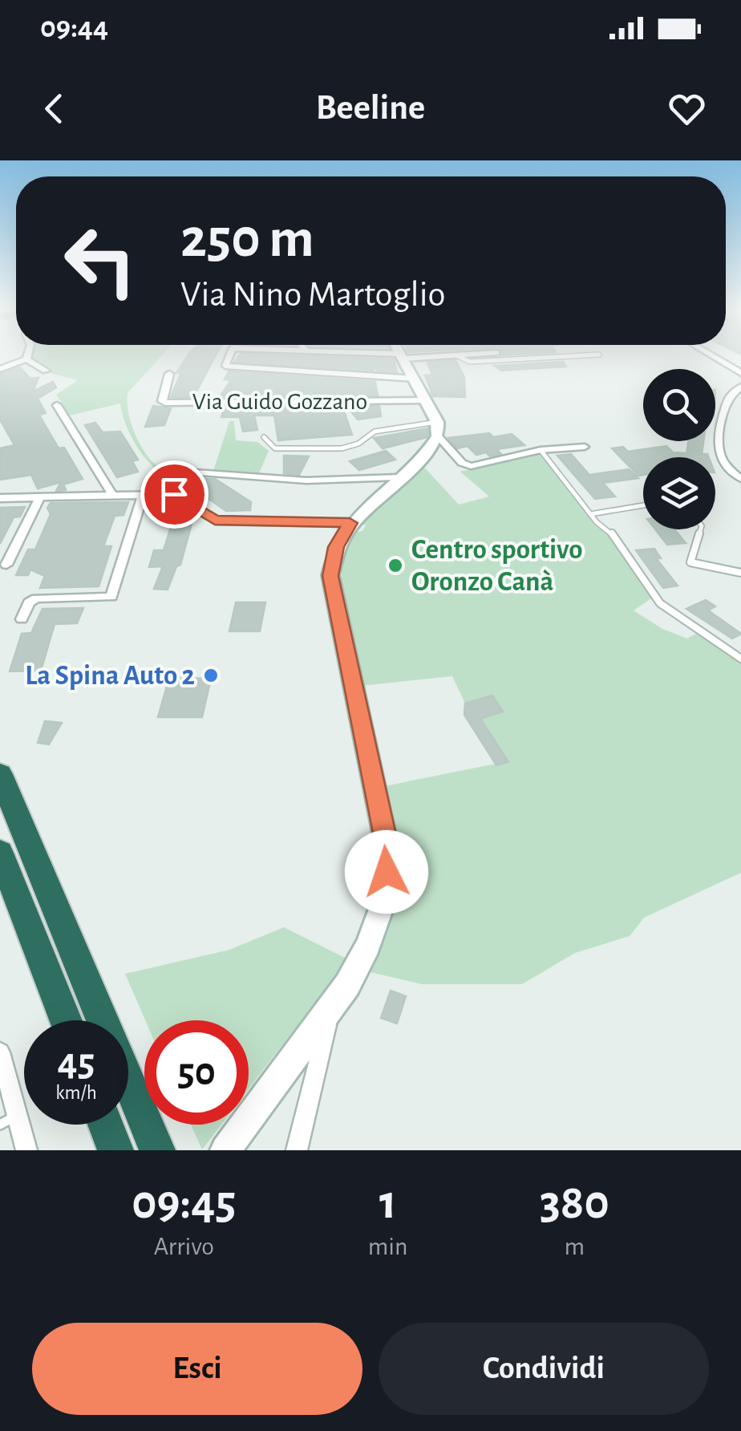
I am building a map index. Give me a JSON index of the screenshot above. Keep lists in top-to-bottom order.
{
  "streets": {
    "street": ["Via Guido Gozzano"]
  },
  "places": ["Centro sportivo Oronzo Canà", "La Spina Auto 2"],
  "page": {
    "status": "09:44",
    "header": "Beeline",
    "turn": ["250 m", "Via Nino Martoglio"],
    "speed": "45 km/h",
    "limit": "50",
    "eta": [
      "09:45",
      "Arrivo",
      "1",
      "min",
      "380",
      "m"
    ],
    "buttons": ["Esci", "Condividi"]
  }
}
